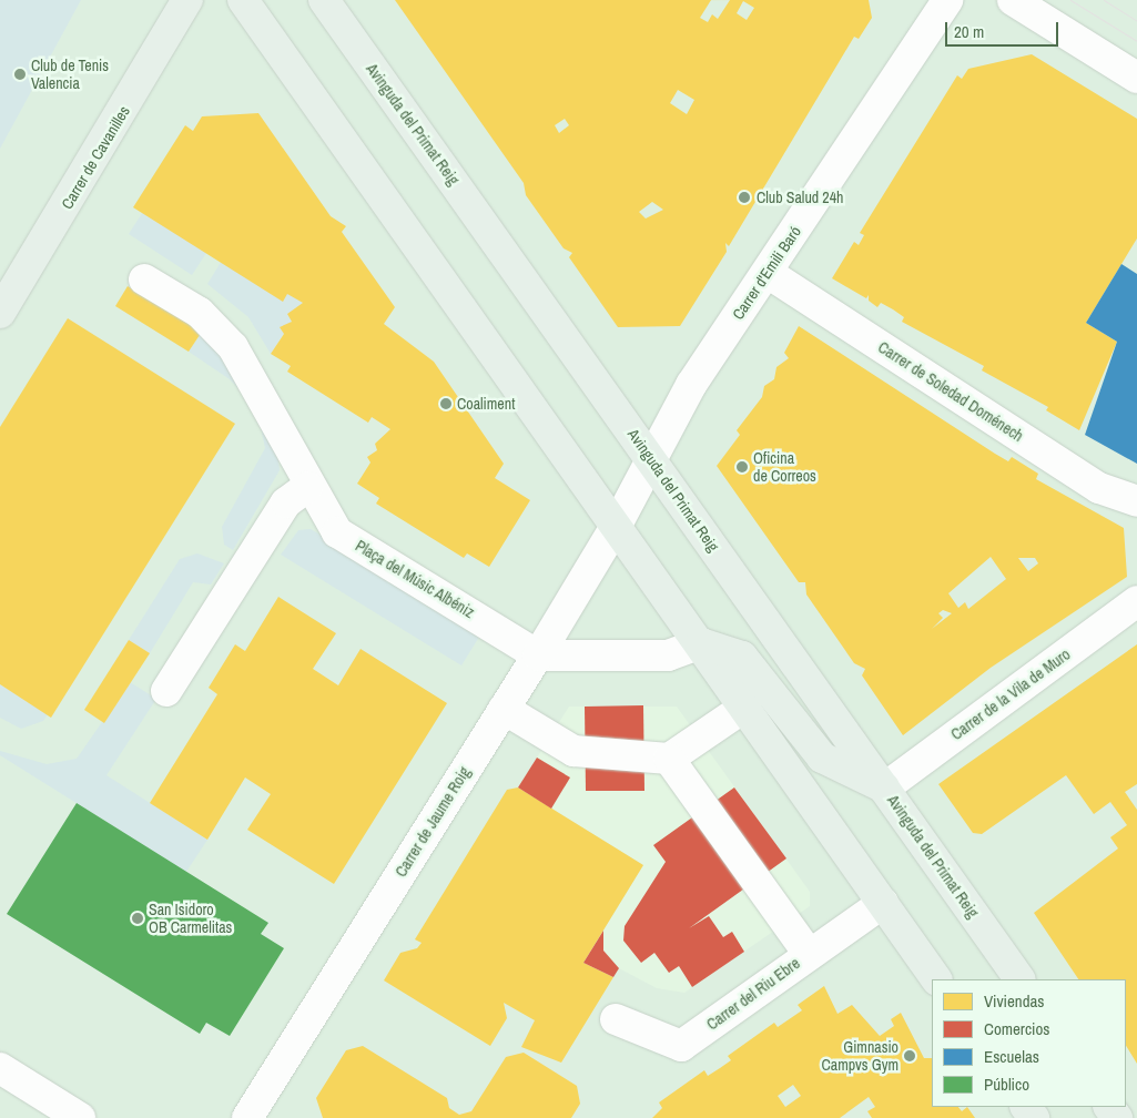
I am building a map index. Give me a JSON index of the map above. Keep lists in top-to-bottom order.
{
  "streets": {
    "main road": ["Avinguda del Primat Reig", "Carrer de Cavanilles"],
    "street": [
      "Carrer d'Emili Baró",
      "Carrer de Soledad Doménech",
      "Plaça del Músic Albéniz",
      "Carrer de la Vila de Muro",
      "Carrer de Jaume Roig",
      "Carrer del Riu Ebre"
    ]
  },
  "crossings": [
    ["Avinguda del Primat Reig", "Carrer d'Emili Baró"],
    ["Avinguda del Primat Reig", "Carrer de la Vila de Muro"],
    ["Carrer d'Emili Baró", "Carrer de Soledad Doménech"],
    ["Carrer d'Emili Baró", "Carrer de Jaume Roig"],
    ["Plaça del Músic Albéniz", "Carrer de Jaume Roig"]
  ],
  "places": [
    "Club de Tenis Valencia",
    "Club Salud 24h",
    "Coaliment",
    "Oficina de Correos",
    "San Isidoro OB Carmelitas",
    "Gimnasio Campvs Gym"
  ],
  "legend": [
    "Viviendas",
    "Comercios",
    "Escuelas",
    "Público"
  ],
  "scale_bar": "20 m"
}
